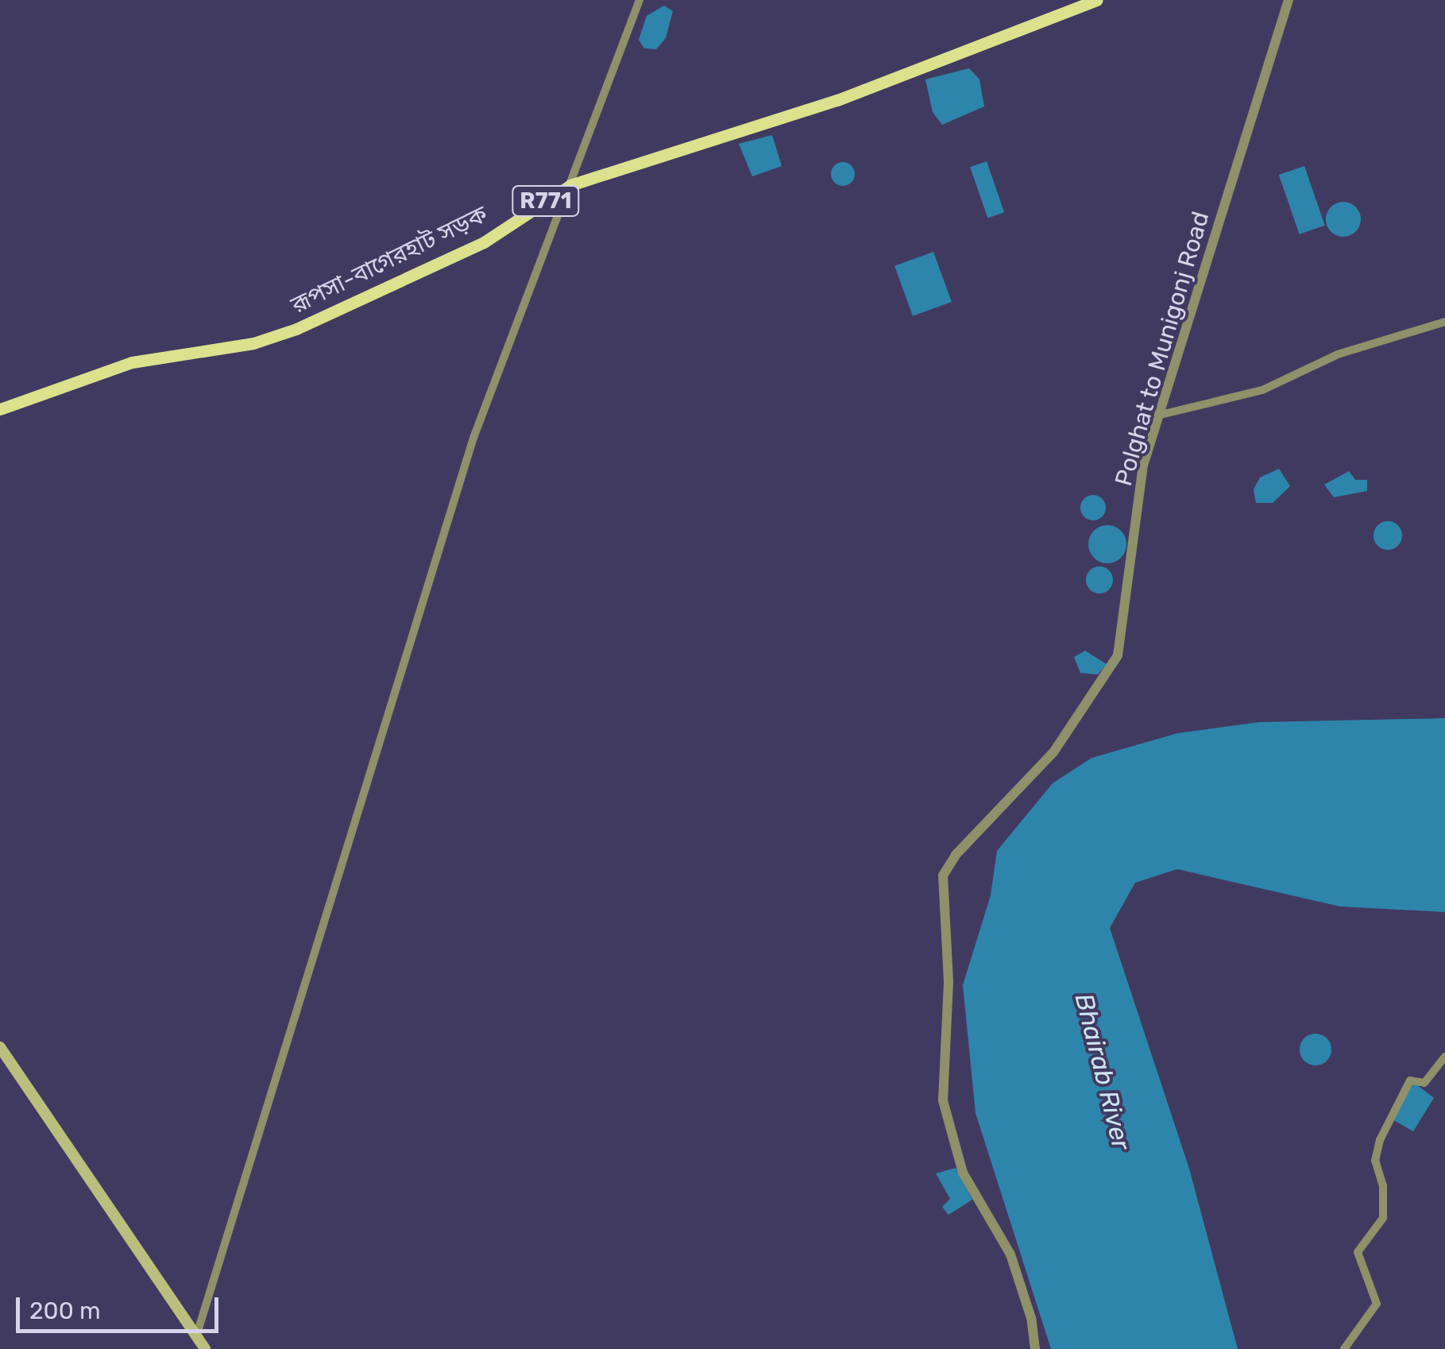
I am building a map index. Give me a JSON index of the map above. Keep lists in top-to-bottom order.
{
  "streets": {
    "main road": ["R771", "রূপসা-বাগেরহাট সড়ক"],
    "street": ["Polghat to Munigonj Road"]
  },
  "water": ["Bhairab River"],
  "scale_bar": "200 m"
}
